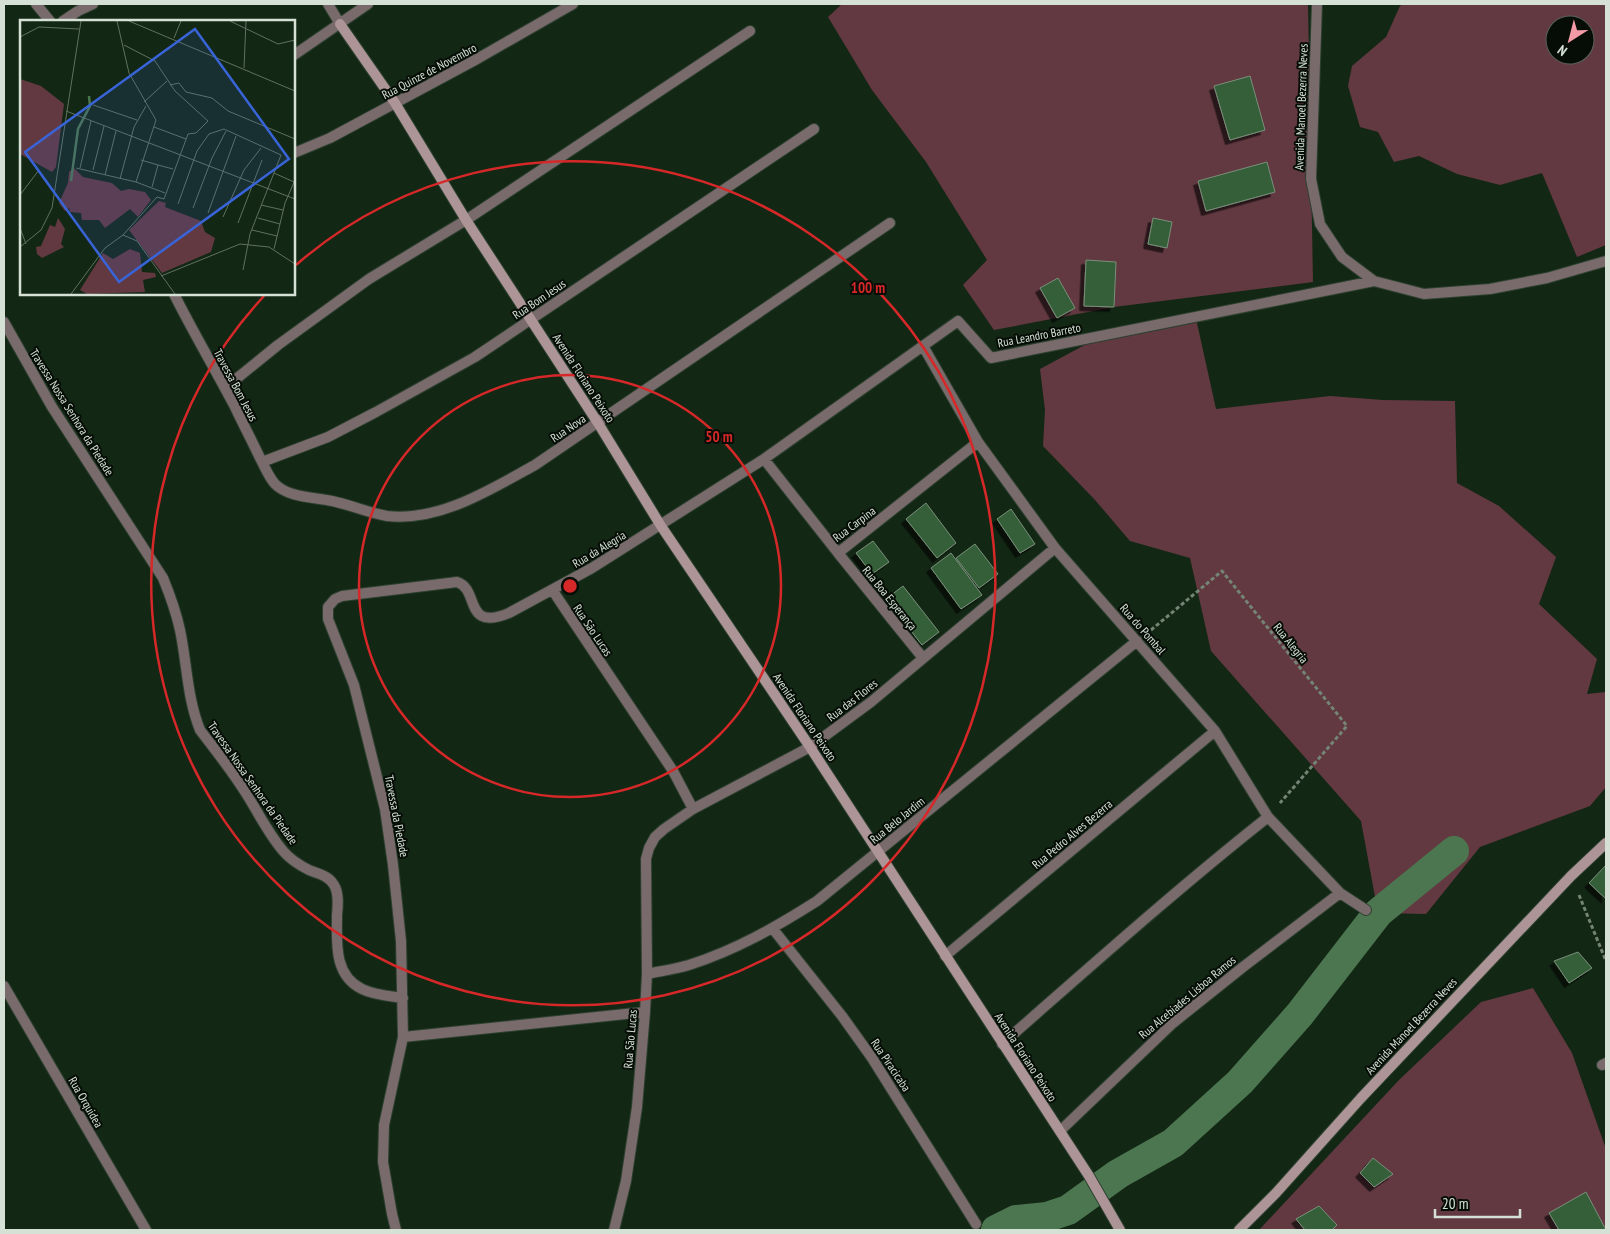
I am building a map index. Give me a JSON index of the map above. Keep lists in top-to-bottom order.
{
  "streets": {
    "street": [
      "Rua Quinze de Novembro",
      "Avenida Manoel Bezerra Neves",
      "Rua Bom Jesus",
      "Rua Leandro Barreto",
      "Avenida Floriano Peixoto",
      "Travessa Bom Jesus",
      "Travessa Nossa Senhora da Piedade",
      "Rua Nova",
      "Rua Carpina",
      "Rua da Alegria",
      "Rua Boa Esperança",
      "Rua do Pombal",
      "Rua São Lucas",
      "Rua das Flores",
      "Travessa da Piedade",
      "Rua Belo Jardim",
      "Rua Pedro Alves Bezerra",
      "Rua Alcebiades Lisboa Ramos",
      "Rua Piracicaba",
      "Rua Orquidea"
    ],
    "path": ["Rua Alegria"]
  },
  "crossings": [
    ["Rua Quinze de Novembro", "Avenida Floriano Peixoto"],
    ["Avenida Manoel Bezerra Neves", "Rua Leandro Barreto"],
    ["Rua Bom Jesus", "Avenida Floriano Peixoto"],
    ["Rua Bom Jesus", "Travessa Bom Jesus"],
    ["Rua Leandro Barreto", "Rua Carpina"],
    ["Rua Leandro Barreto", "Rua da Alegria"],
    ["Rua Leandro Barreto", "Rua do Pombal"],
    ["Avenida Floriano Peixoto", "Rua Nova"],
    ["Avenida Floriano Peixoto", "Rua da Alegria"],
    ["Avenida Floriano Peixoto", "Rua das Flores"],
    ["Avenida Floriano Peixoto", "Rua Belo Jardim"],
    ["Avenida Floriano Peixoto", "Rua Pedro Alves Bezerra"],
    ["Avenida Floriano Peixoto", "Rua Alcebiades Lisboa Ramos"],
    ["Travessa Bom Jesus", "Rua Nova"],
    ["Travessa Nossa Senhora da Piedade", "Travessa da Piedade"],
    ["Rua Carpina", "Rua da Alegria"],
    ["Rua Carpina", "Rua Boa Esperança"],
    ["Rua Carpina", "Rua do Pombal"],
    ["Rua da Alegria", "Rua São Lucas"],
    ["Rua da Alegria", "Travessa da Piedade"],
    ["Rua Boa Esperança", "Rua das Flores"],
    ["Rua do Pombal", "Rua Alegria"],
    ["Rua do Pombal", "Rua das Flores"],
    ["Rua do Pombal", "Rua Belo Jardim"],
    ["Rua do Pombal", "Rua Pedro Alves Bezerra"],
    ["Rua do Pombal", "Rua Alcebiades Lisboa Ramos"],
    ["Rua São Lucas", "Rua das Flores"],
    ["Rua São Lucas", "Rua Belo Jardim"],
    ["Rua Alegria", "Rua Belo Jardim"],
    ["Rua Belo Jardim", "Rua Piracicaba"]
  ],
  "scale_bar": "20 m",
  "north": "bottom left",
  "rings": ["100 m", "50 m"]
}
